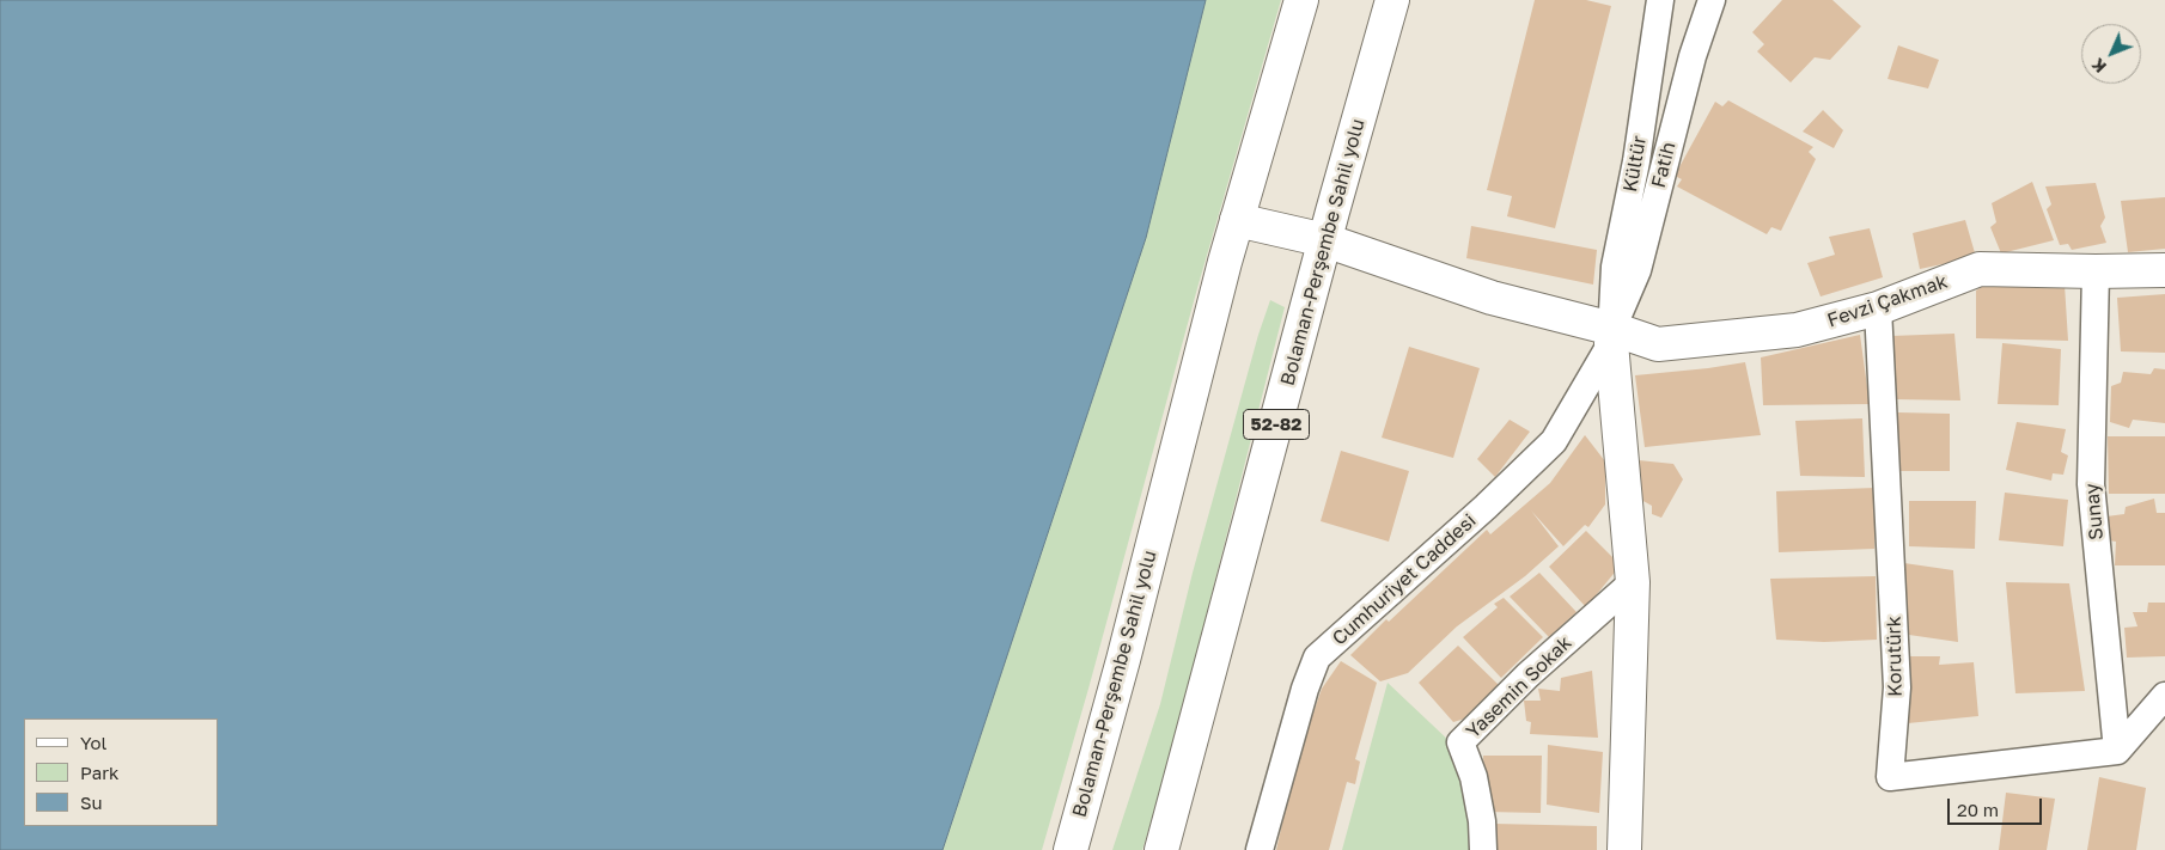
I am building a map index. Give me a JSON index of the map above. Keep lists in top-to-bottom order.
{
  "streets": {
    "main road": ["Bolaman-Perşembe Sahil yolu", "Fevzi Çakmak", "52-82"],
    "street": [
      "Kültür",
      "Fatih",
      "Sunay",
      "Cumhuriyet Caddesi",
      "Korutürk",
      "Yasemin Sokak"
    ]
  },
  "crossings": [
    ["Kültür", "Fatih"],
    ["Kültür", "Fevzi Çakmak"],
    ["Kültür", "Cumhuriyet Caddesi"],
    ["Fatih", "Fevzi Çakmak"],
    ["Fatih", "Cumhuriyet Caddesi"],
    ["Bolaman-Perşembe Sahil yolu", "Fevzi Çakmak"],
    ["Fevzi Çakmak", "Sunay"],
    ["Fevzi Çakmak", "Cumhuriyet Caddesi"],
    ["Fevzi Çakmak", "Korutürk"],
    ["Sunay", "Korutürk"]
  ],
  "legend": ["Yol", "Park", "Su"],
  "scale_bar": "20 m",
  "north": "bottom left"
}
